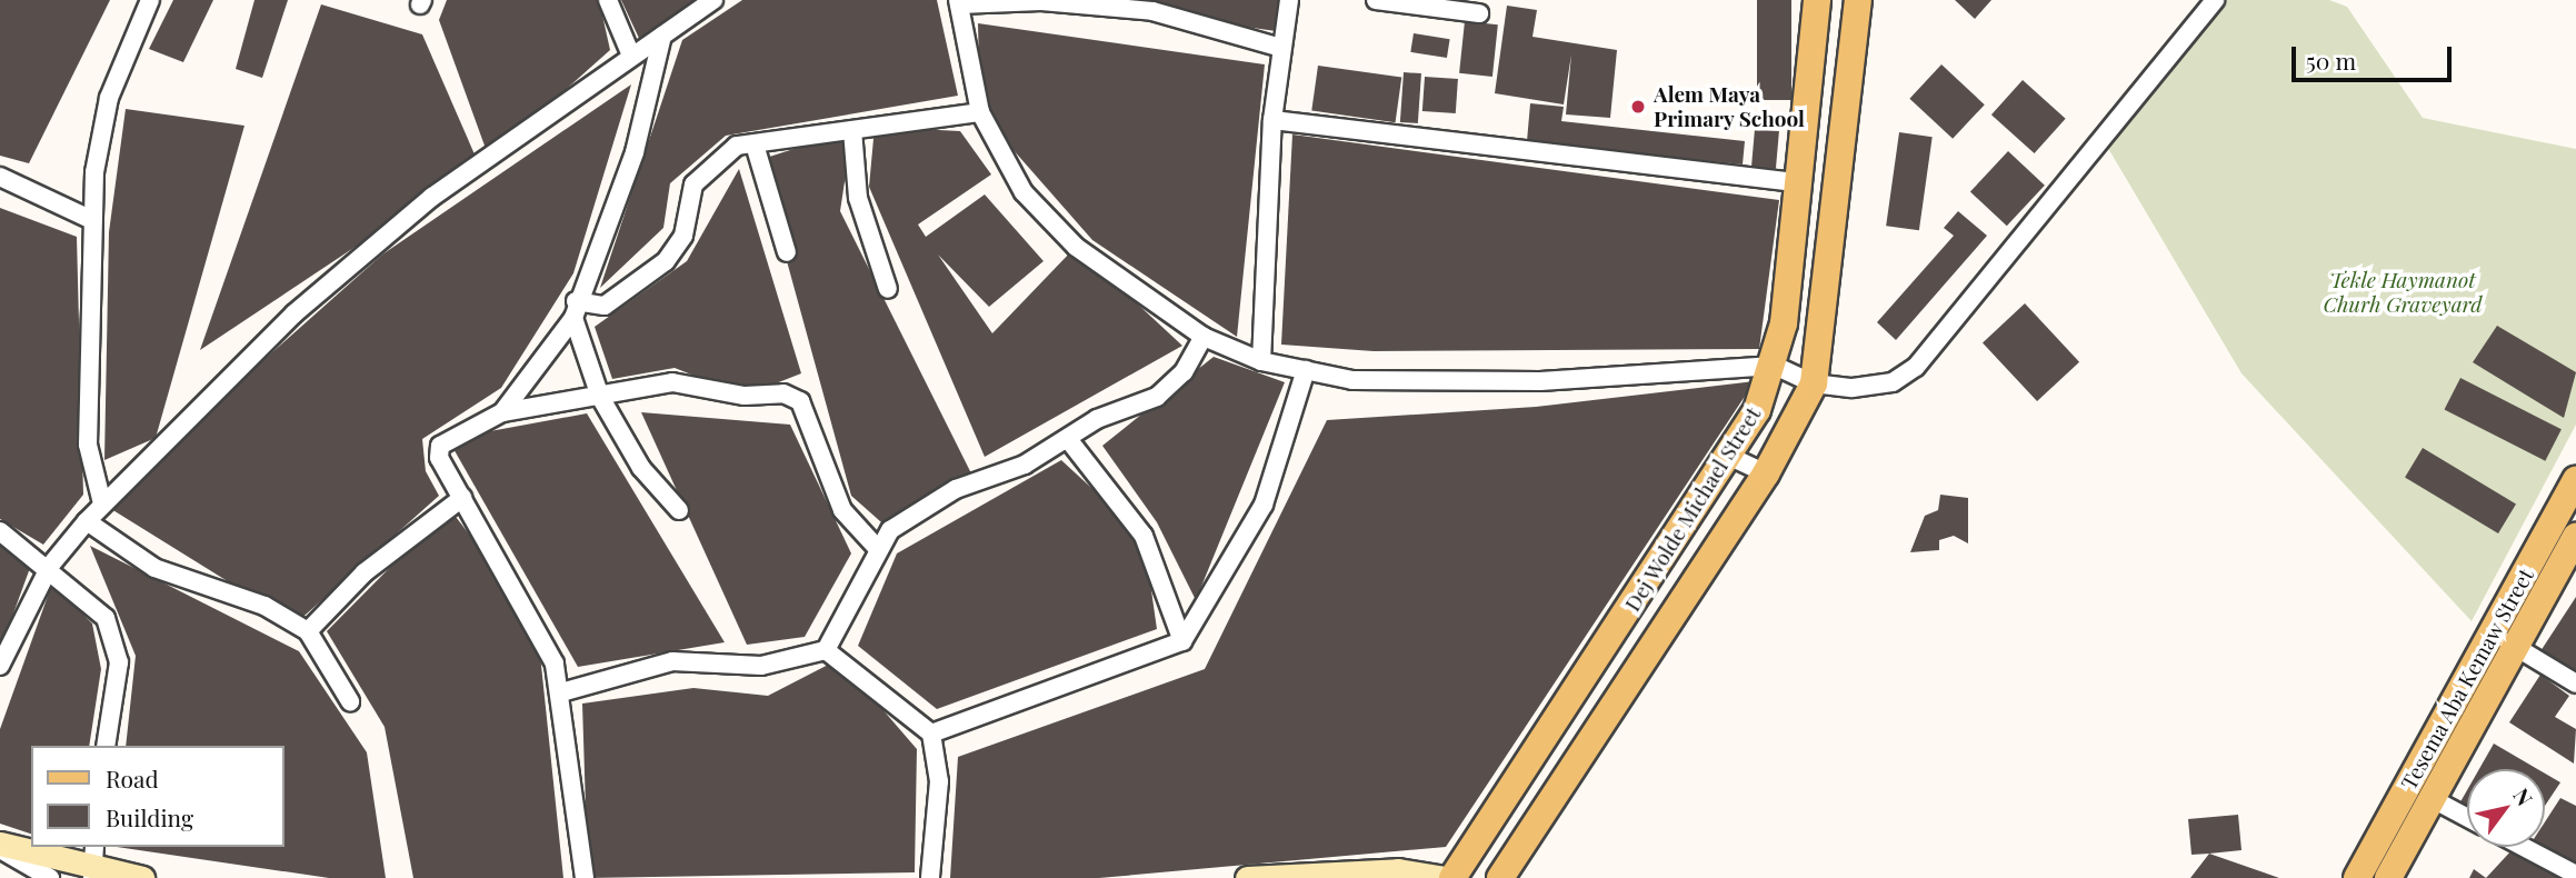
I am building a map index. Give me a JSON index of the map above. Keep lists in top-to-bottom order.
{
  "streets": {
    "main road": ["Dej Wolde Michael Street", "Tesema Aba Kemaw Street"]
  },
  "parks": ["Tekle Haymanot Churh Graveyard"],
  "places": ["Alem Maya Primary School"],
  "legend": ["Road", "Building"],
  "scale_bar": "50 m",
  "north": "top right"
}
